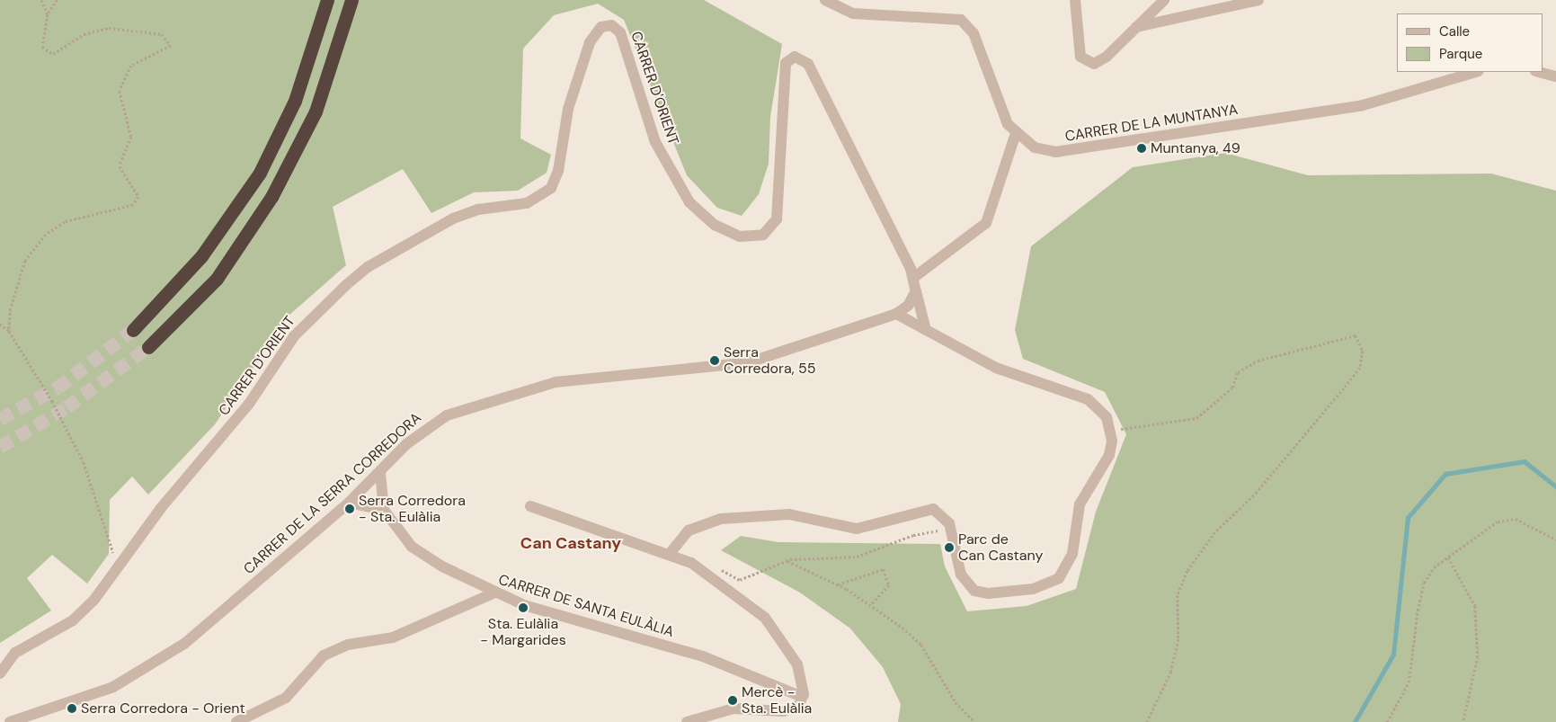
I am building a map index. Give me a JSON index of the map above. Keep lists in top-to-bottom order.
{
  "streets": {
    "street": [
      "CARRER D'ORIENT",
      "CARRER DE LA MUNTANYA",
      "CARRER DE LA SERRA CORREDORA",
      "CARRER DE SANTA EULÀLIA"
    ]
  },
  "crossings": [
    ["CARRER DE LA SERRA CORREDORA", "CARRER DE SANTA EULÀLIA"]
  ],
  "districts": ["Can Castany"],
  "places": [
    "Muntanya, 49",
    "Serra Corredora, 55",
    "Serra Corredora - Sta. Eulàlia",
    "Parc de Can Castany",
    "Sta. Eulàlia - Margarides",
    "Mercè - Sta. Eulàlia",
    "Serra Corredora - Orient"
  ],
  "legend": ["Calle", "Parque"]
}
